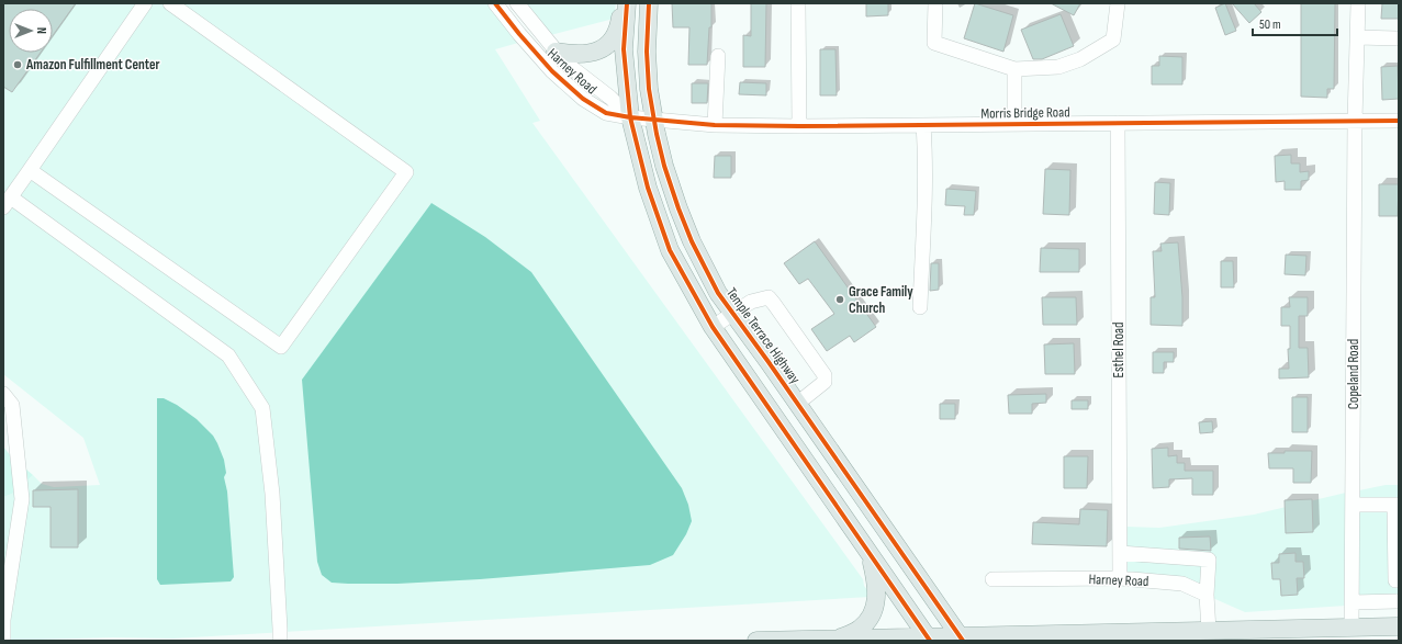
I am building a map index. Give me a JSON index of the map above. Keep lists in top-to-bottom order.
{
  "streets": {
    "main road": ["Temple Terrace Highway"],
    "street": [
      "Harney Road",
      "Morris Bridge Road",
      "Esthel Road",
      "Copeland Road"
    ]
  },
  "crossings": [
    ["Harney Road", "Morris Bridge Road"],
    ["Harney Road", "Temple Terrace Highway"],
    ["Harney Road", "Esthel Road"],
    ["Morris Bridge Road", "Temple Terrace Highway"],
    ["Morris Bridge Road", "Esthel Road"],
    ["Morris Bridge Road", "Copeland Road"]
  ],
  "places": ["Amazon Fulfillment Center", "Grace Family Church"],
  "scale_bar": "50 m",
  "north": "right"
}
